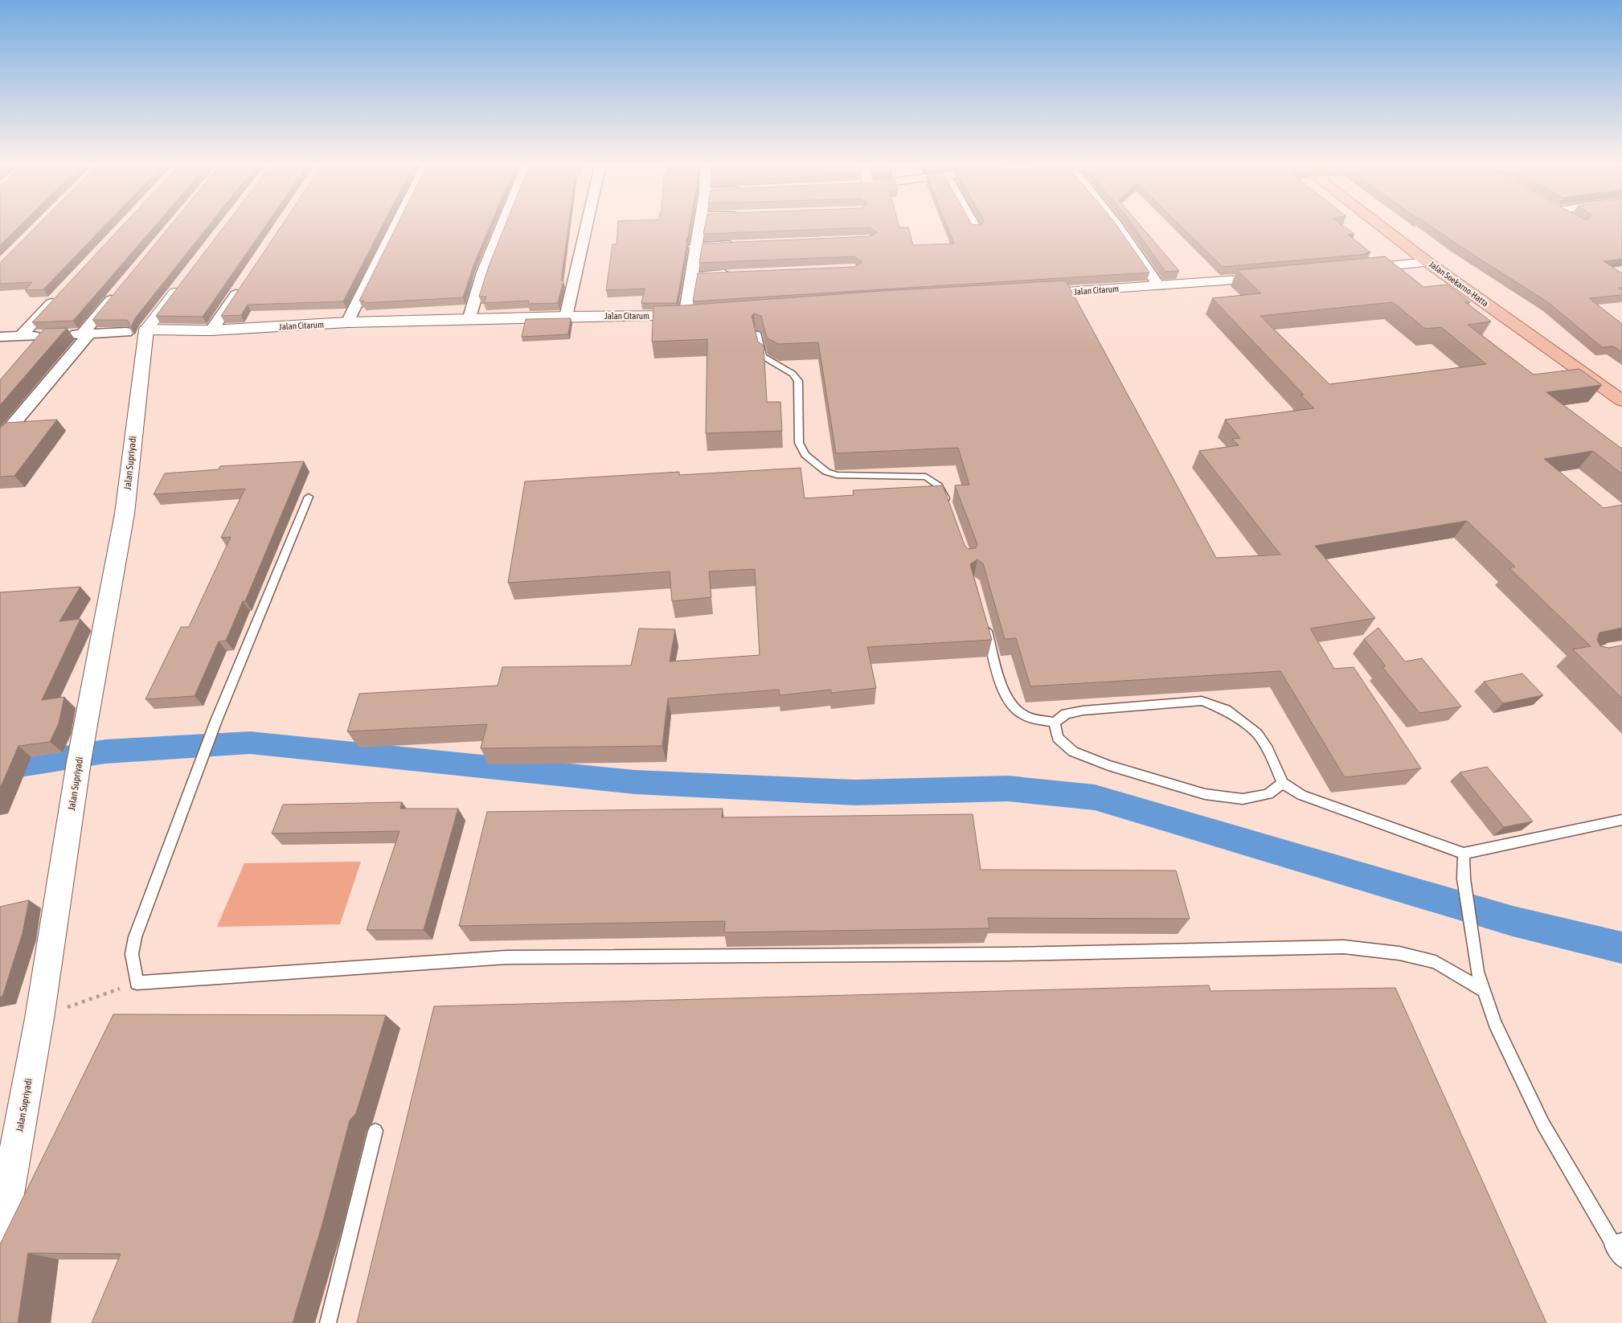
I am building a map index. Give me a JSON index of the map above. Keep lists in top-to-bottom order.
{
  "streets": {
    "main road": ["Jalan Soekarno-Hatta"],
    "street": ["Jalan Citarum", "Jalan Supriyadi"]
  },
  "crossings": [
    ["Jalan Citarum", "Jalan Supriyadi"]
  ]
}
